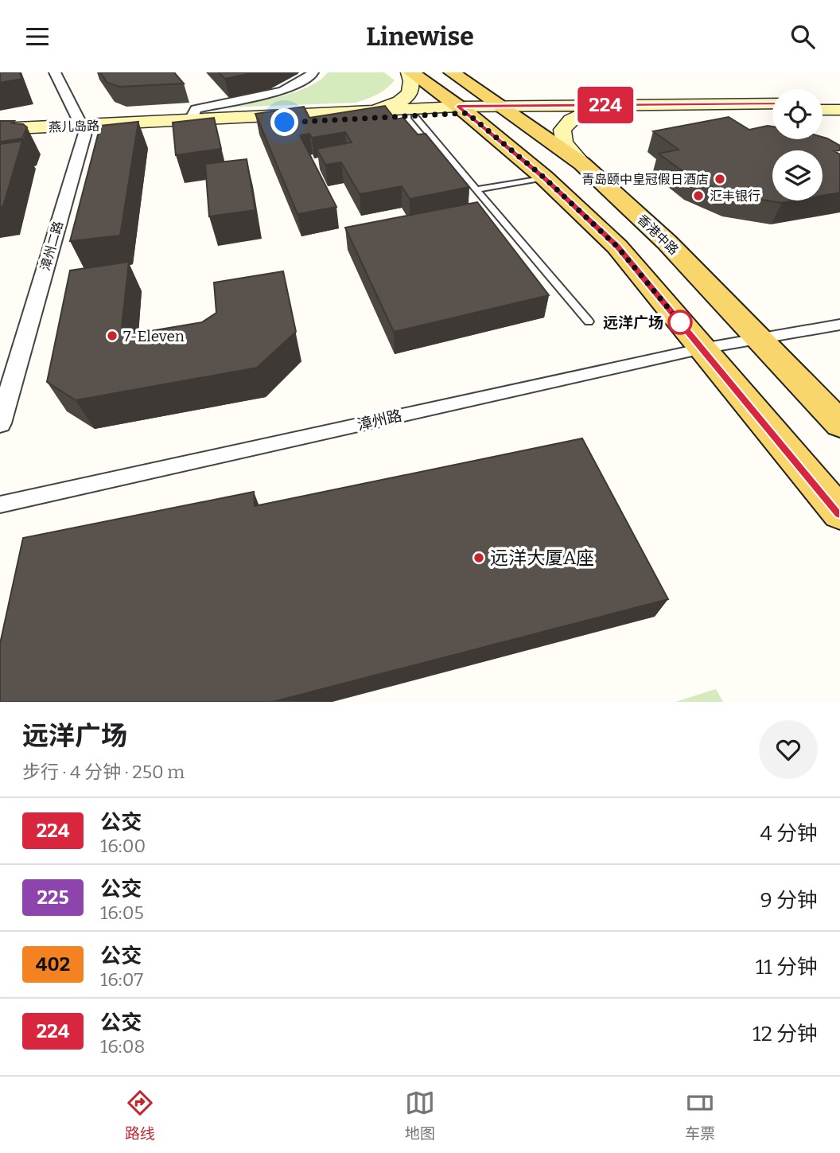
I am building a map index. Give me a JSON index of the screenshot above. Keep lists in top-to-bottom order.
{
  "streets": {
    "main road": ["燕儿岛路", "香港中路"],
    "street": ["漳州二路", "漳州路"]
  },
  "crossings": [
    ["燕儿岛路", "香港中路"],
    ["燕儿岛路", "漳州二路"],
    ["香港中路", "漳州路"]
  ],
  "places": [
    "青岛颐中皇冠假日酒店",
    "汇丰银行",
    "远洋广场",
    "7-Eleven",
    "远洋大厦A座"
  ],
  "lines": ["bus line 224"],
  "page": {
    "header": "Linewise",
    "on_map": "224",
    "heading": ["远洋广场", "步行 · 4 分钟 · 250 m"],
    "list": [
      {
        "mark": "224",
        "name": "公交",
        "note": "16:00",
        "value": "4 分钟"
      },
      {
        "mark": "225",
        "name": "公交",
        "note": "16:05",
        "value": "9 分钟"
      },
      {
        "mark": "402",
        "name": "公交",
        "note": "16:07",
        "value": "11 分钟"
      },
      {
        "mark": "224",
        "name": "公交",
        "note": "16:08",
        "value": "12 分钟"
      }
    ],
    "tabs": ["路线", "地图", "车票"]
  }
}
